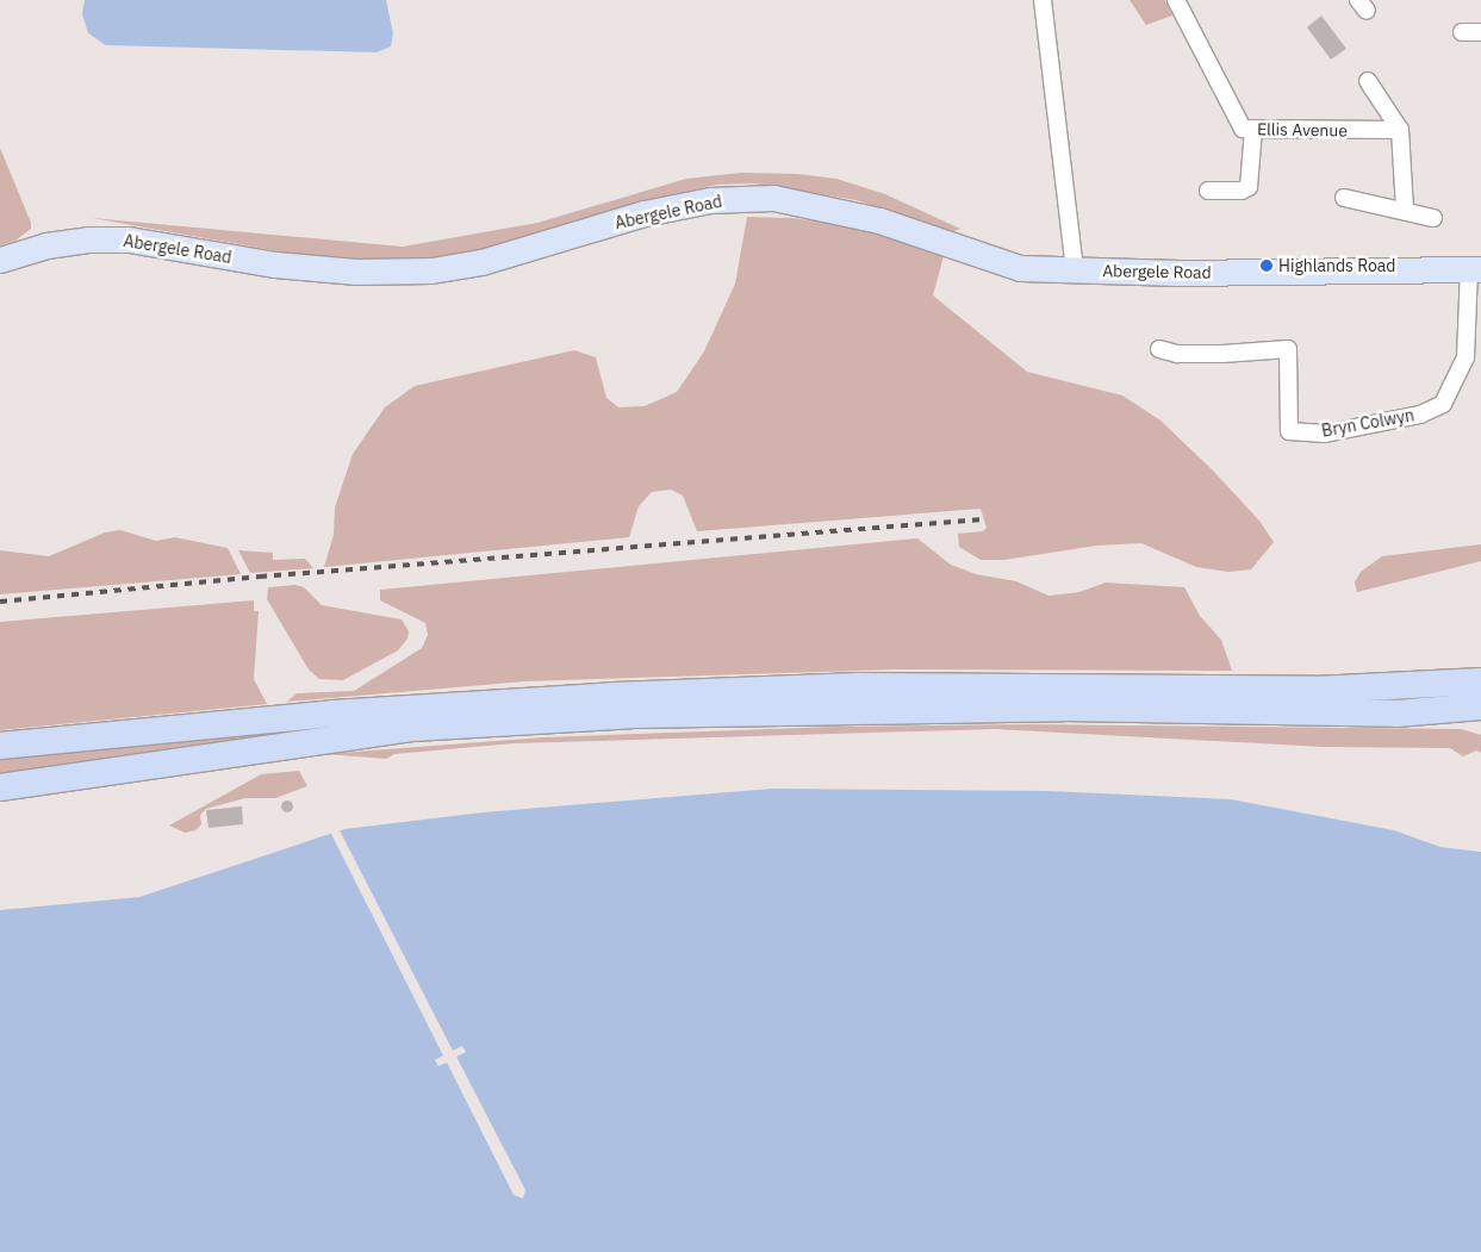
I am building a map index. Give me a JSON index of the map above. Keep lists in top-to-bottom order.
{
  "streets": {
    "main road": ["Abergele Road"],
    "street": ["Ellis Avenue", "Bryn Colwyn"]
  },
  "crossings": [
    ["Abergele Road", "Bryn Colwyn"]
  ],
  "places": ["Highlands Road"]
}
